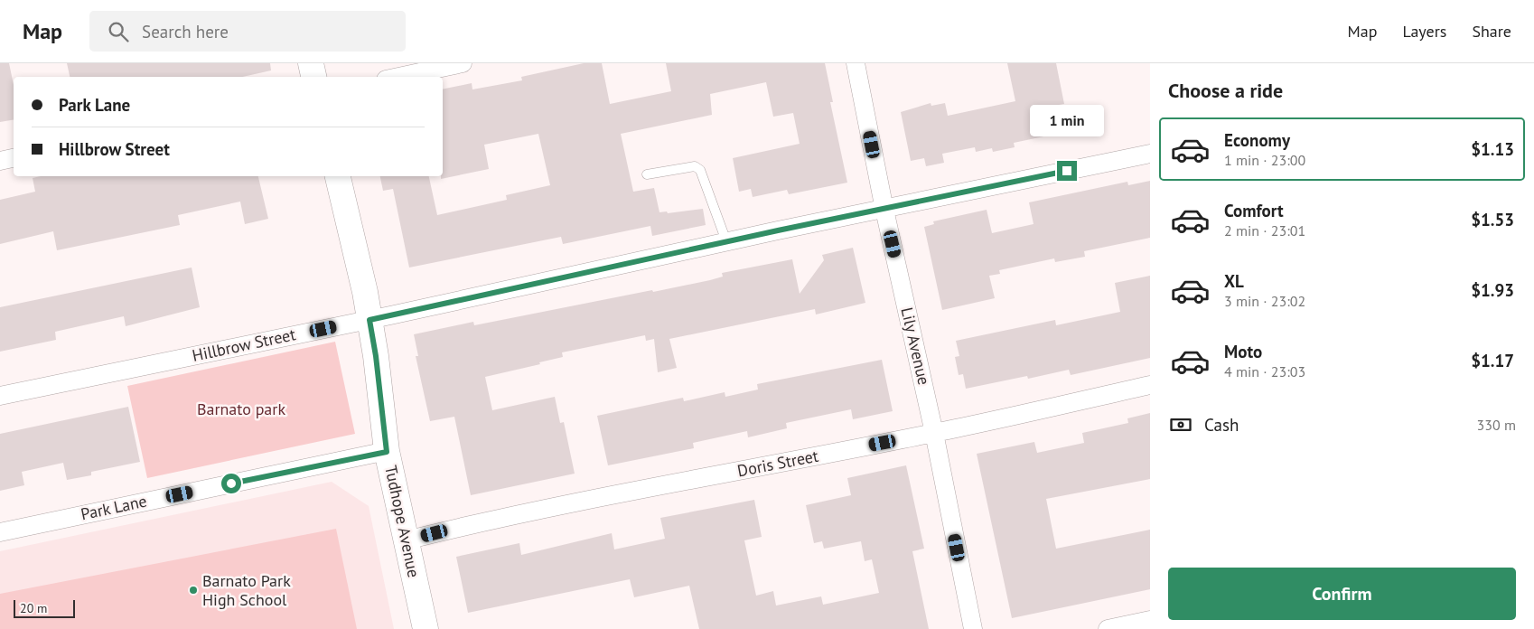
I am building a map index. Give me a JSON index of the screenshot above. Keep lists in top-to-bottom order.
{
  "streets": {
    "street": [
      "Hillbrow Street",
      "Lily Avenue",
      "Doris Street",
      "Park Lane",
      "Tudhope Avenue"
    ]
  },
  "crossings": [
    ["Hillbrow Street", "Lily Avenue"],
    ["Hillbrow Street", "Tudhope Avenue"],
    ["Lily Avenue", "Doris Street"],
    ["Doris Street", "Tudhope Avenue"],
    ["Park Lane", "Tudhope Avenue"]
  ],
  "parks": ["Barnato park"],
  "places": ["Barnato Park High School"],
  "scale_bar": "20 m",
  "page": {
    "header": "Map",
    "search": "Search here",
    "nav": ["Map", "Layers", "Share"],
    "heading": "Choose a ride",
    "banner": ["Park Lane", "Hillbrow Street"],
    "bubble": "1 min",
    "list": [
      {
        "name": "Economy",
        "note": "1 min · 23:00",
        "value": "$1.13"
      },
      {
        "name": "Comfort",
        "note": "2 min · 23:01",
        "value": "$1.53"
      },
      {
        "name": "XL",
        "note": "3 min · 23:02",
        "value": "$1.93"
      },
      {
        "name": "Moto",
        "note": "4 min · 23:03",
        "value": "$1.17"
      }
    ],
    "pay": ["Cash", "330 m"],
    "buttons": "Confirm",
    "scale": "20 m"
  }
}
